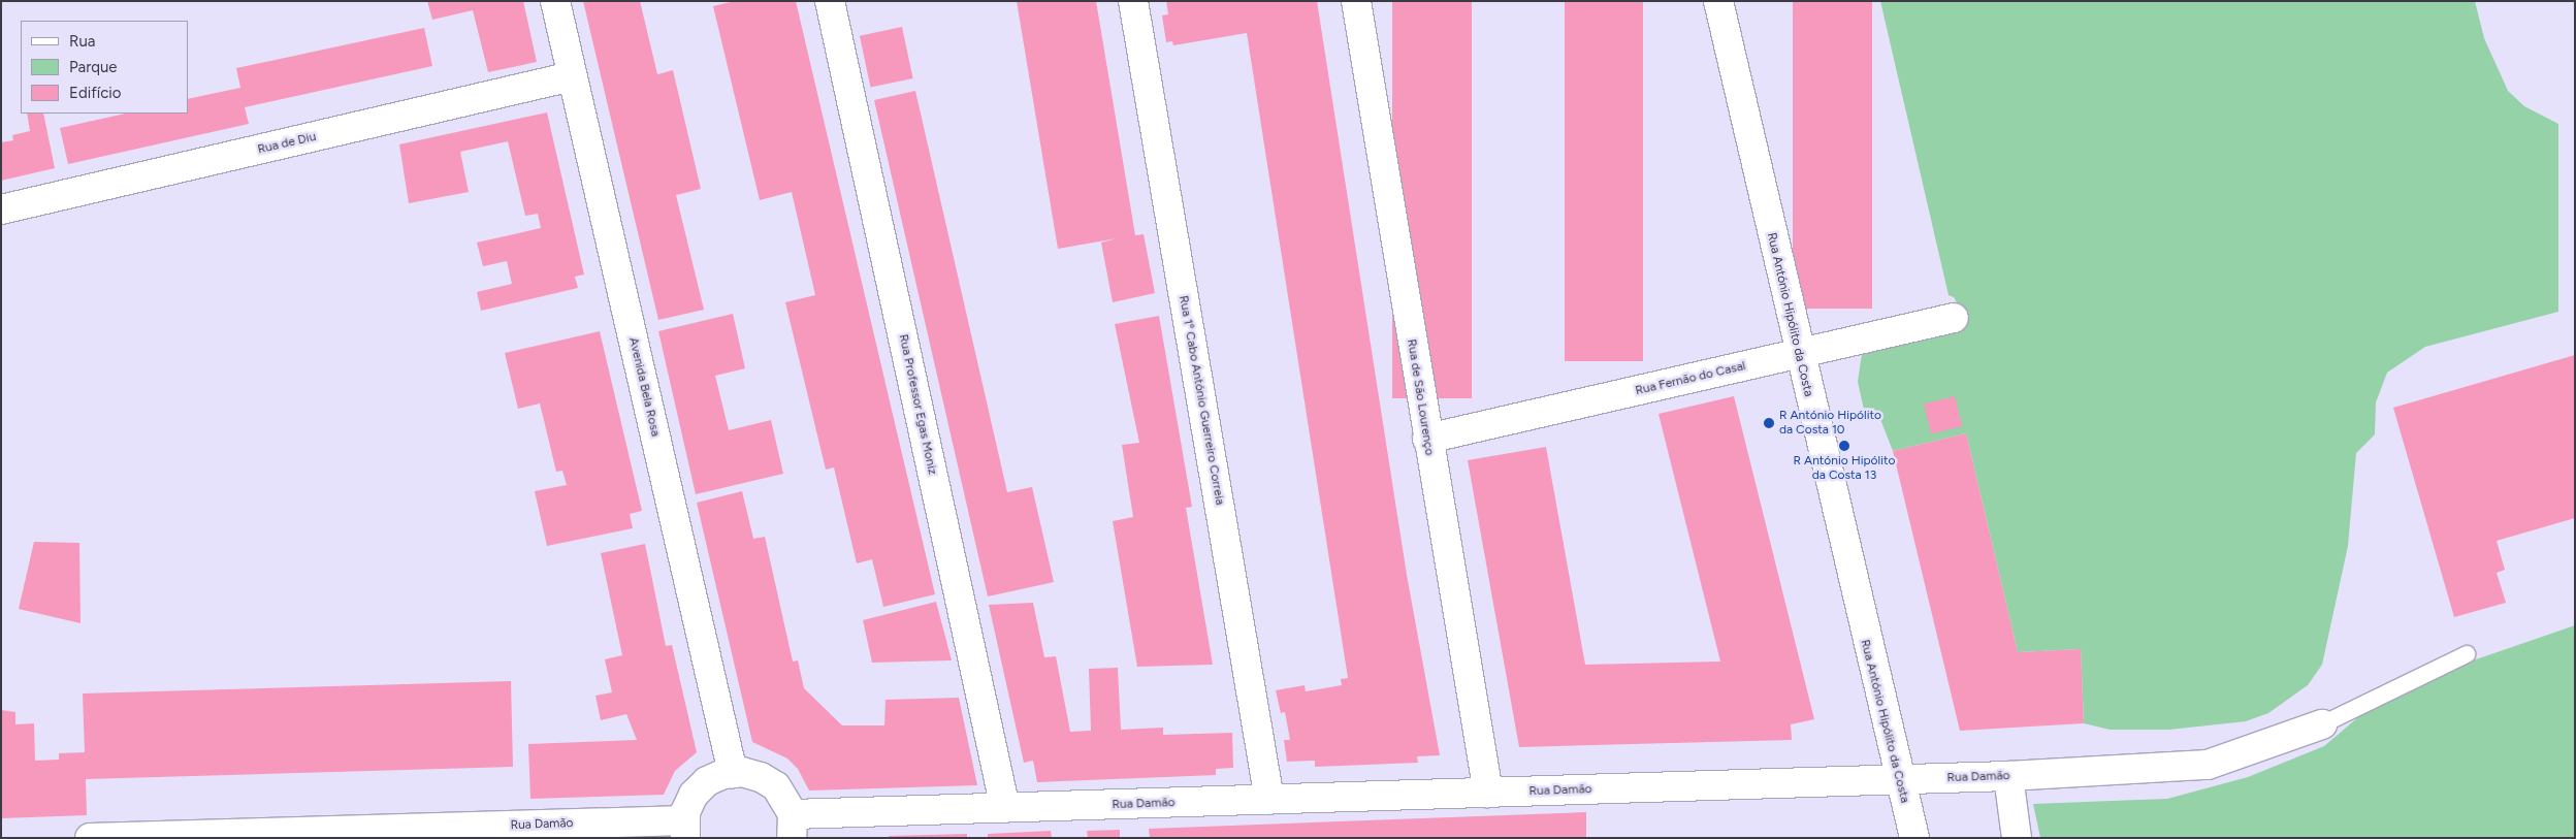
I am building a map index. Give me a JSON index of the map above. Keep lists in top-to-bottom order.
{
  "streets": {
    "street": [
      "Rua de Diu",
      "Rua António Hipólito da Costa",
      "Rua Fernão do Casal",
      "Avenida Bela Rosa",
      "Rua de São Lourenço",
      "Rua 1º Cabo António Guerreiro Correia",
      "Rua Professor Egas Moniz",
      "Rua Damão"
    ]
  },
  "crossings": [
    ["Rua de Diu", "Avenida Bela Rosa"],
    ["Rua António Hipólito da Costa", "Rua Fernão do Casal"],
    ["Rua António Hipólito da Costa", "Rua Damão"],
    ["Rua Fernão do Casal", "Rua de São Lourenço"],
    ["Rua de São Lourenço", "Rua Damão"],
    ["Rua 1º Cabo António Guerreiro Correia", "Rua Damão"],
    ["Rua Professor Egas Moniz", "Rua Damão"]
  ],
  "places": ["R António Hipólito da Costa 10", "R António Hipólito da Costa 13"],
  "legend": ["Rua", "Parque", "Edifício"]
}
